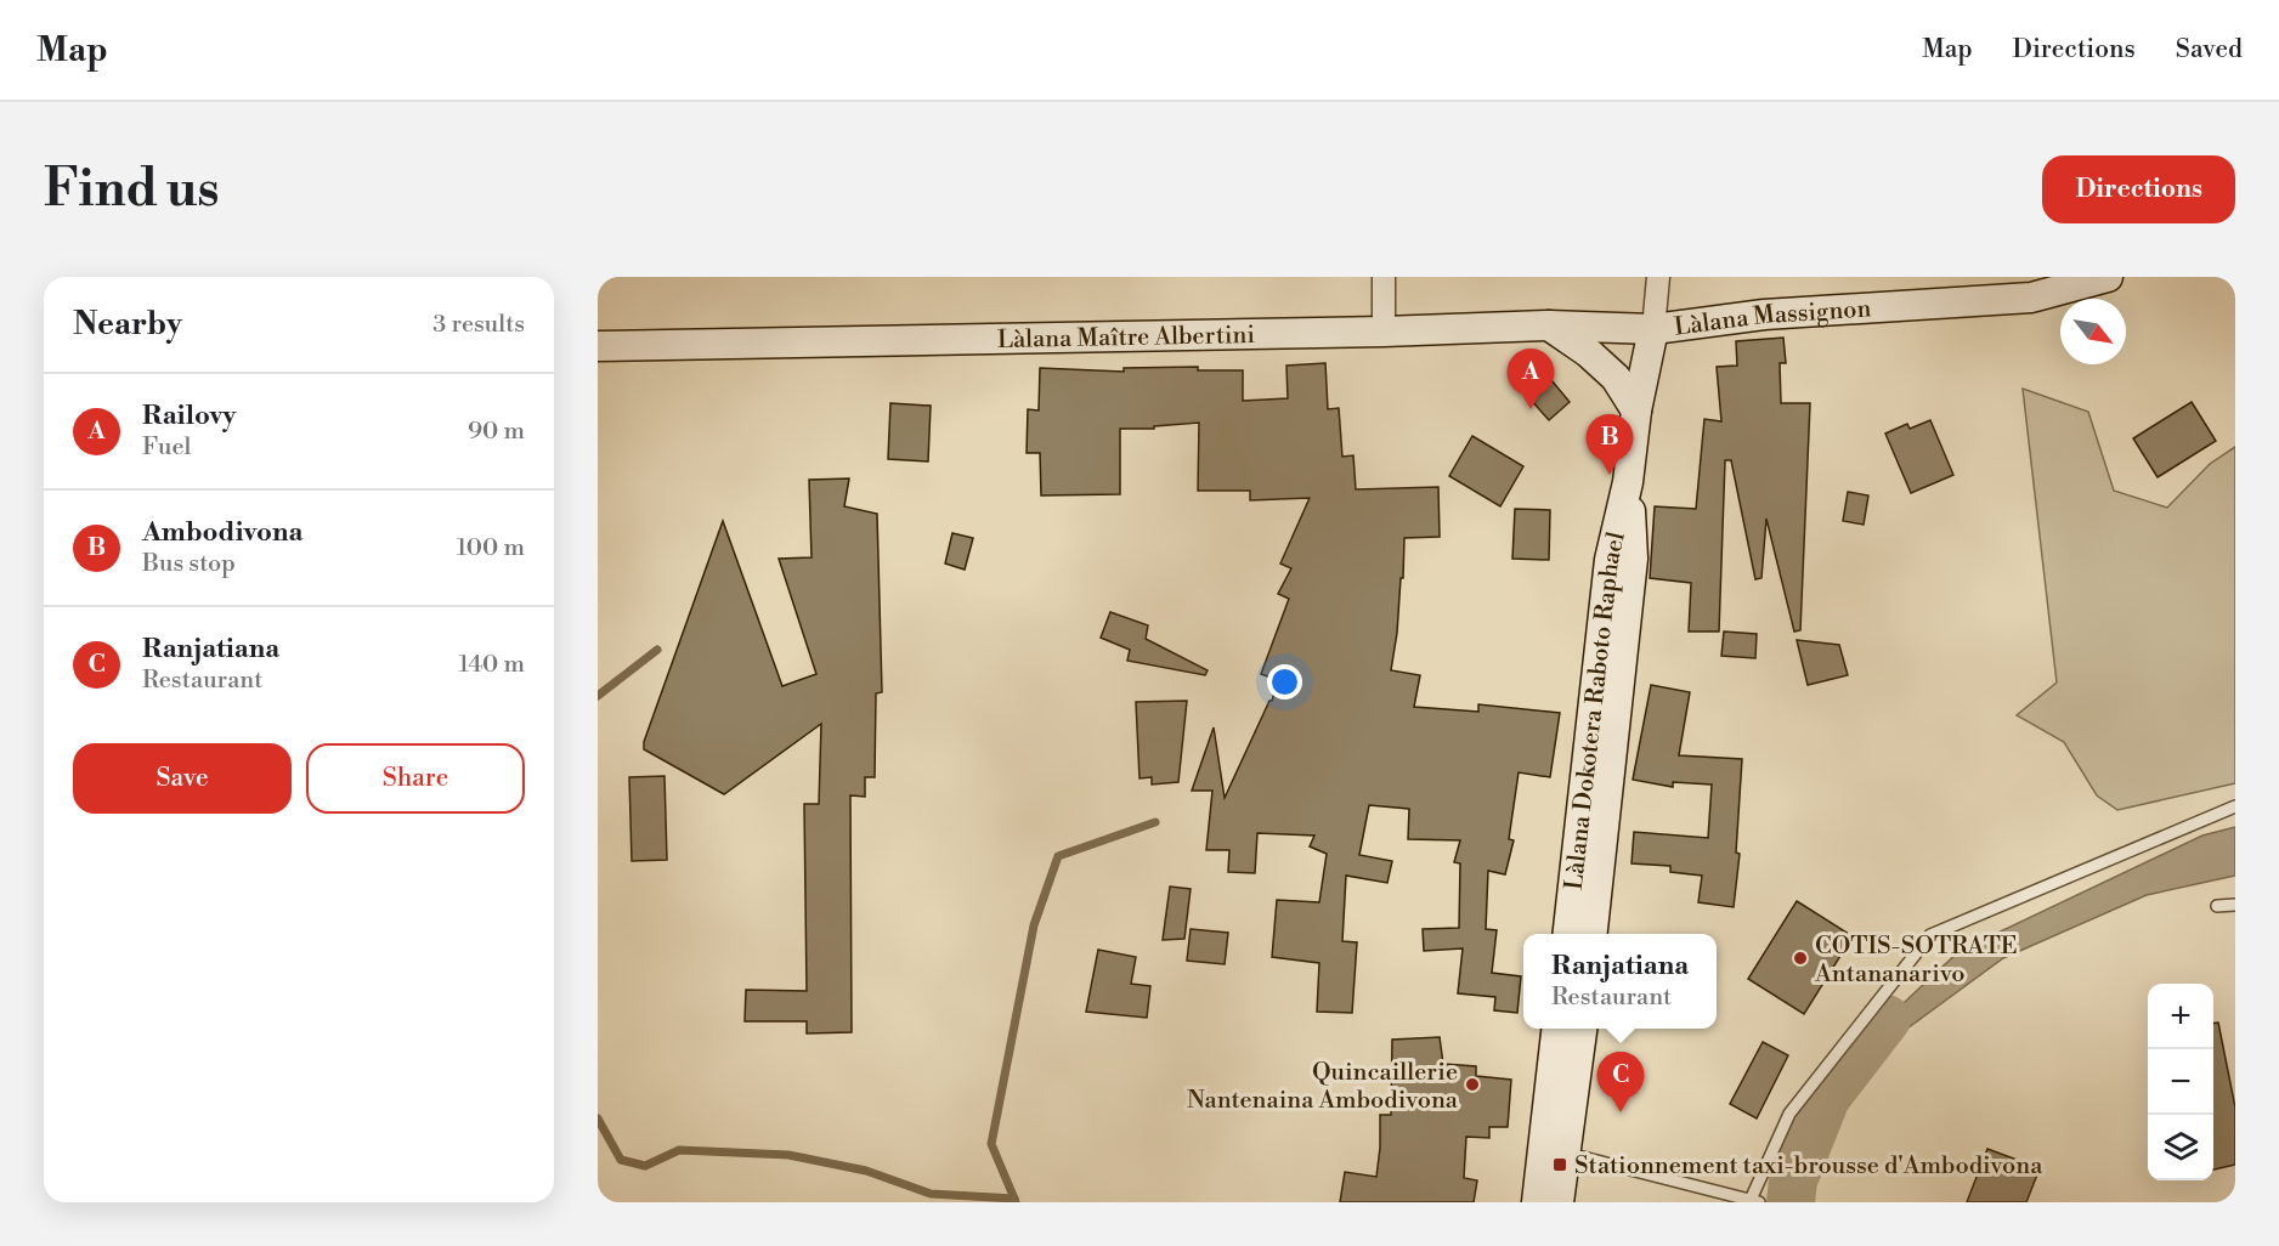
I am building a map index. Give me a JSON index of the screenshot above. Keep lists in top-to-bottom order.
{
  "streets": {
    "main road": ["Làlana Massignon", "Làlana Maître Albertini", "Làlana Dokotera Raboto Raphael"]
  },
  "crossings": [
    ["Làlana Massignon", "Làlana Maître Albertini"],
    ["Làlana Massignon", "Làlana Dokotera Raboto Raphael"],
    ["Làlana Maître Albertini", "Làlana Dokotera Raboto Raphael"]
  ],
  "places": {
    "other": ["COTIS-SOTRATE Antananarivo", "Quincaillerie Nantenaina Ambodivona"],
    "transit": ["Stationnement taxi-brousse d'Ambodivona"]
  },
  "north": "bottom right",
  "page": {
    "header": "Map",
    "nav": ["Map", "Directions", "Saved"],
    "buttons": [
      "Directions",
      ["Save", "Share"]
    ],
    "title": "Find us",
    "heading": ["Nearby", "3 results"],
    "pins": ["A", "B", "C"],
    "list": [
      {
        "mark": "A",
        "name": "Railovy",
        "note": "Fuel",
        "value": "90 m"
      },
      {
        "mark": "B",
        "name": "Ambodivona",
        "note": "Bus stop",
        "value": "100 m"
      },
      {
        "mark": "C",
        "name": "Ranjatiana",
        "note": "Restaurant",
        "value": "140 m"
      }
    ],
    "popup": ["Ranjatiana", "Restaurant"],
    "map_buttons": ["+", "−"]
  }
}
